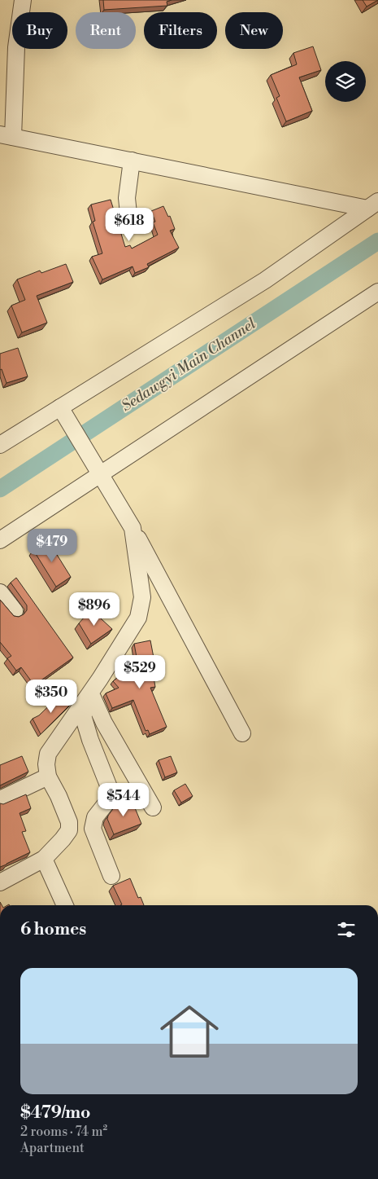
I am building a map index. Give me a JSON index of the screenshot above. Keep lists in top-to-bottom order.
{
  "water": ["Sedawgyi Main Channel"],
  "page": {
    "chip": [
      "Buy",
      "Rent",
      "Filters",
      "New"
    ],
    "price": [
      "$618",
      "$479",
      "$896",
      "$529",
      "$350",
      "$544"
    ],
    "heading": "6 homes",
    "list": [
      {
        "name": "$479/mo",
        "note": "2 rooms · 74 m² · Apartment"
      }
    ]
  }
}
